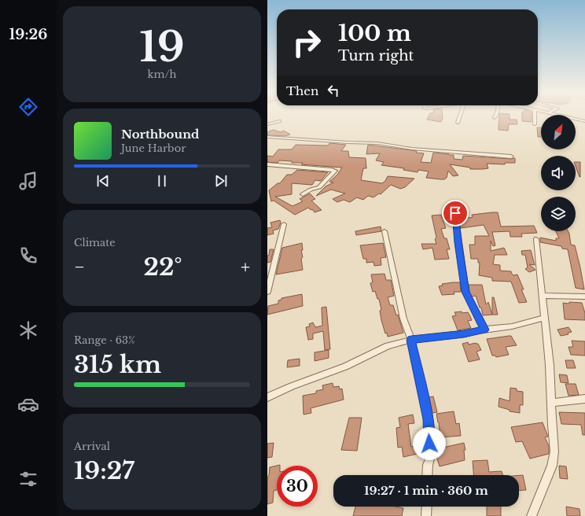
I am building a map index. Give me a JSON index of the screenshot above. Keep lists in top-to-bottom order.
{
  "north": "top right",
  "page": {
    "tabs": "19:26",
    "tile": [
      ["19", "km/h"],
      "Climate",
      ["Range · 63%", "315 km"],
      ["Arrival", "19:27"]
    ],
    "turn": ["100 m", "Turn right"],
    "then": "Then",
    "song": ["Northbound", "June Harbor"],
    "heat": ["−", "22°", "+"],
    "limit": "30",
    "trip": "19:27 · 1 min · 360 m"
  }
}
